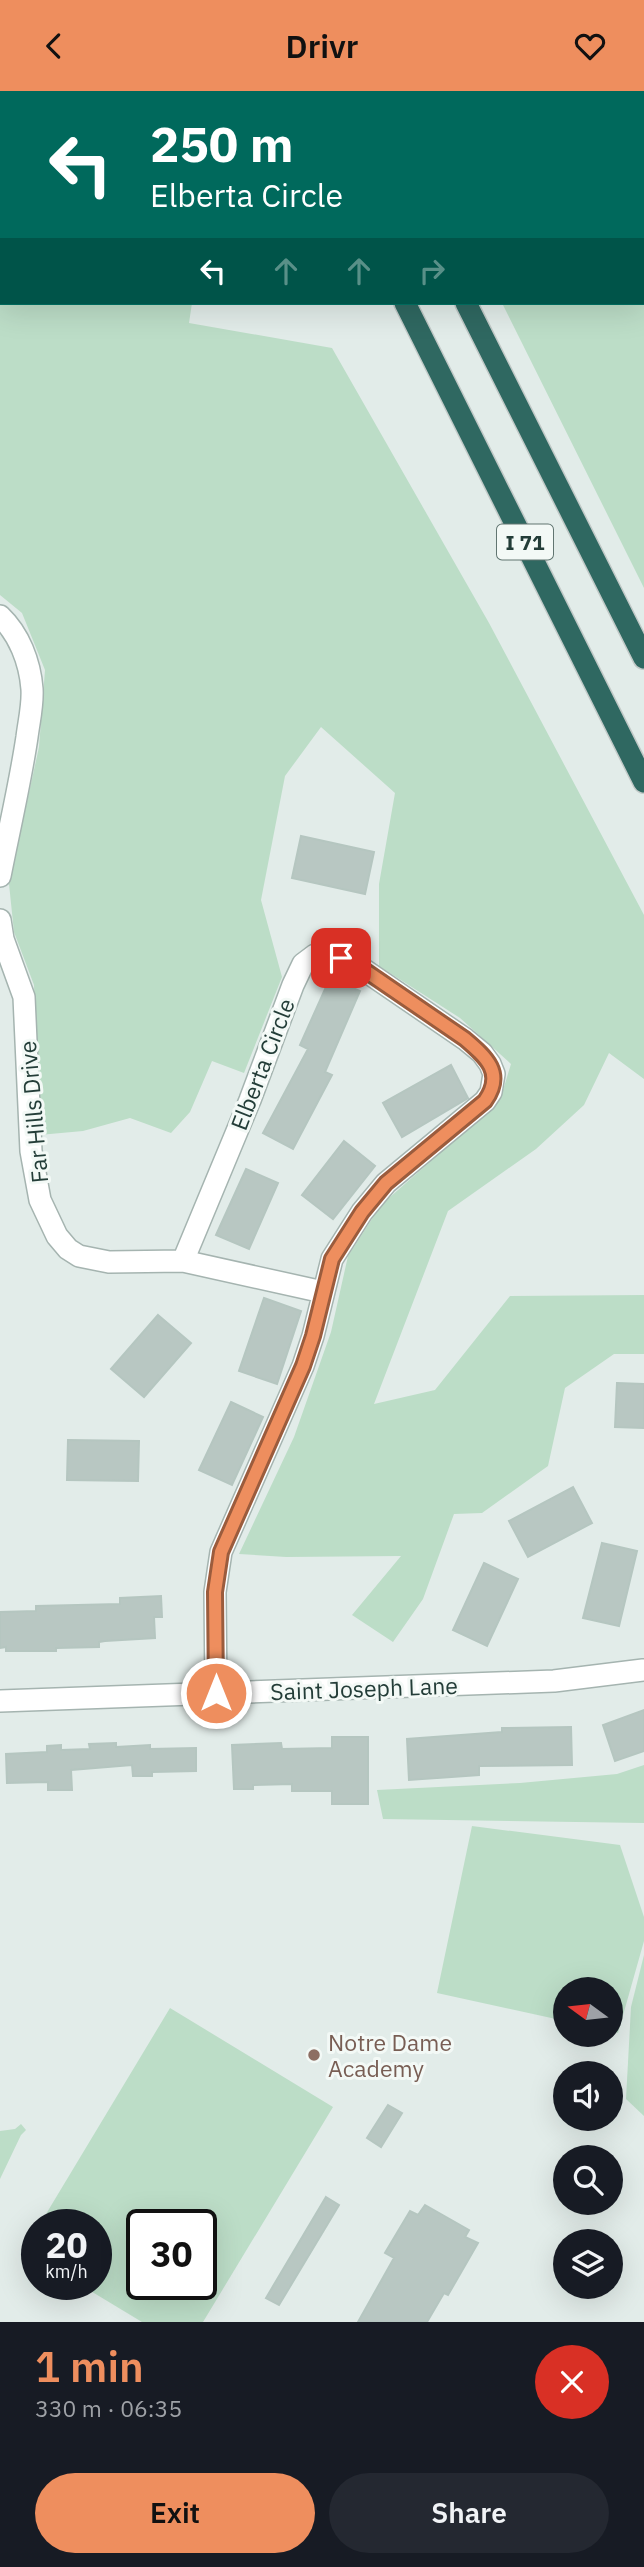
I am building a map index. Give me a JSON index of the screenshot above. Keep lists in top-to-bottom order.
{
  "streets": {
    "highway": ["I 71"],
    "street": ["Elberta Circle", "Far Hills Drive", "Saint Joseph Lane"]
  },
  "crossings": [
    ["Elberta Circle", "Far Hills Drive"],
    ["Elberta Circle", "Saint Joseph Lane"]
  ],
  "places": ["Notre Dame Academy"],
  "north": "left",
  "page": {
    "header": "Drivr",
    "turn": ["250 m", "Elberta Circle"],
    "speed": "20 km/h",
    "limit": "30",
    "heading": ["1 min", "330 m · 06:35"],
    "buttons": ["Exit", "Share"]
  }
}
